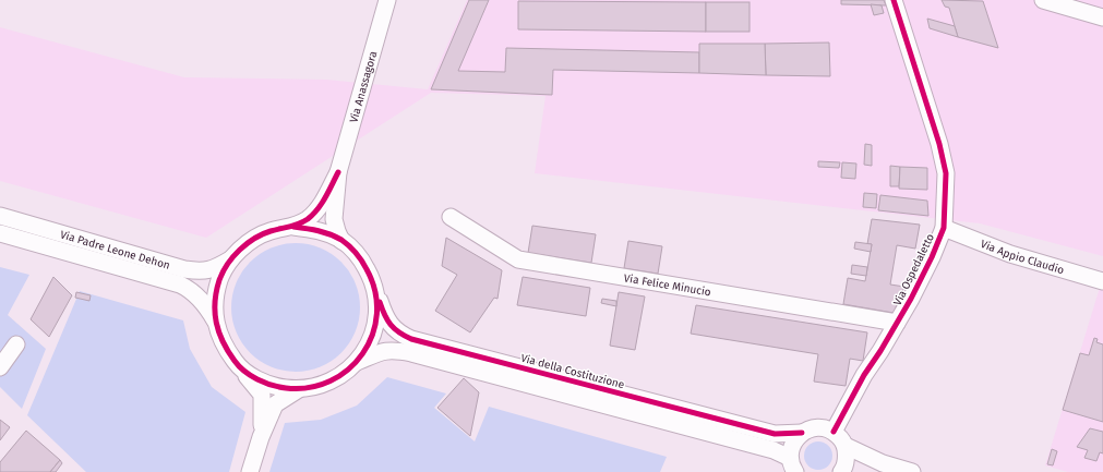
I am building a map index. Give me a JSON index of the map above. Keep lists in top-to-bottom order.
{
  "streets": {
    "street": [
      "Via Anassagora",
      "Via Padre Leone Dehon",
      "Via Appio Claudio",
      "Via Ospedaletto",
      "Via Felice Minucio",
      "Via della Costituzione"
    ]
  },
  "crossings": [
    ["Via Anassagora", "Via della Costituzione"],
    ["Via Padre Leone Dehon", "Via della Costituzione"],
    ["Via Appio Claudio", "Via Ospedaletto"],
    ["Via Ospedaletto", "Via Felice Minucio"],
    ["Via Ospedaletto", "Via della Costituzione"]
  ]
}
